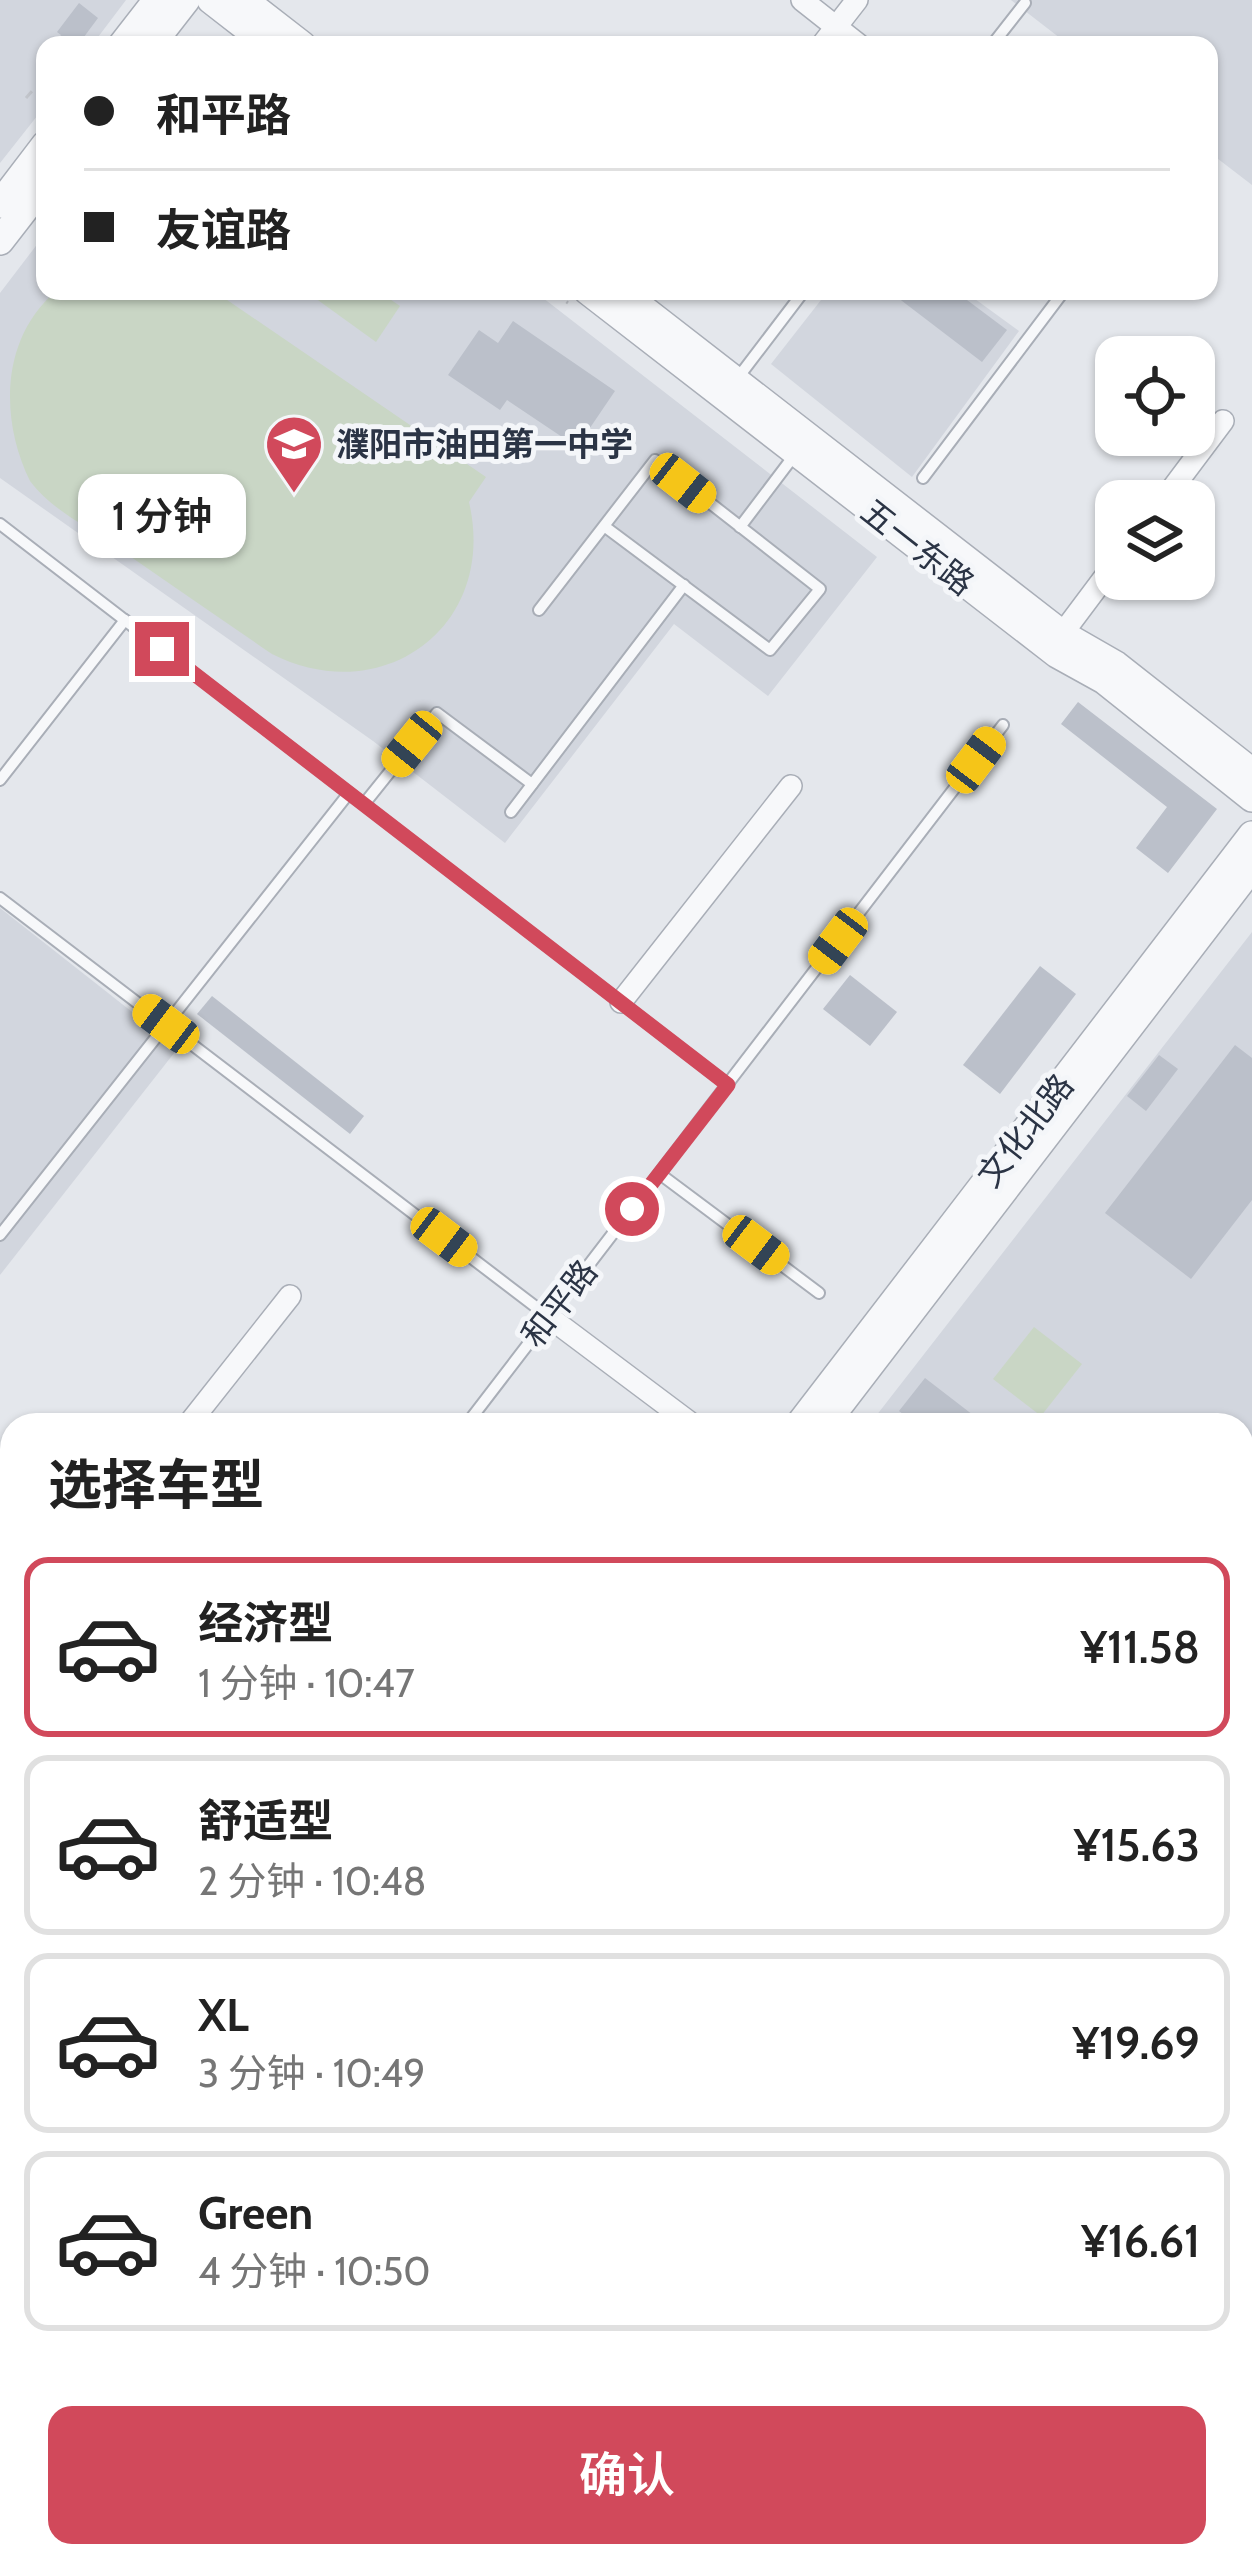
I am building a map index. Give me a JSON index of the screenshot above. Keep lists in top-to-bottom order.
{
  "streets": {
    "street": ["五一东路", "文化北路"],
    "lane": ["和平路"]
  },
  "places": {
    "school or university": ["濮阳市油田第一中学"]
  },
  "page": {
    "banner": ["和平路", "友谊路"],
    "bubble": "1 分钟",
    "heading": "选择车型",
    "list": [
      {
        "name": "经济型",
        "note": "1 分钟 · 10:47",
        "value": "¥11.58"
      },
      {
        "name": "舒适型",
        "note": "2 分钟 · 10:48",
        "value": "¥15.63"
      },
      {
        "name": "XL",
        "note": "3 分钟 · 10:49",
        "value": "¥19.69"
      },
      {
        "name": "Green",
        "note": "4 分钟 · 10:50",
        "value": "¥16.61"
      }
    ],
    "buttons": "确认"
  }
}
